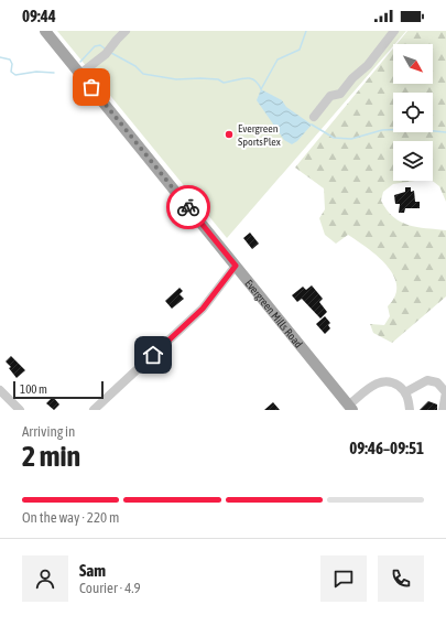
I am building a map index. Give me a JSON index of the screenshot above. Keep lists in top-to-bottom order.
{
  "streets": {
    "main road": ["Evergreen Mills Road"]
  },
  "places": ["Evergreen SportsPlex"],
  "scale_bar": "100 m",
  "north": "bottom right",
  "page": {
    "status": "09:44",
    "scale": "100 m",
    "heading": ["2 min", "Arriving in", "09:46–09:51"],
    "panel": ["Sam", "Courier · 4.9"],
    "bar": "On the way · 220 m"
  }
}
